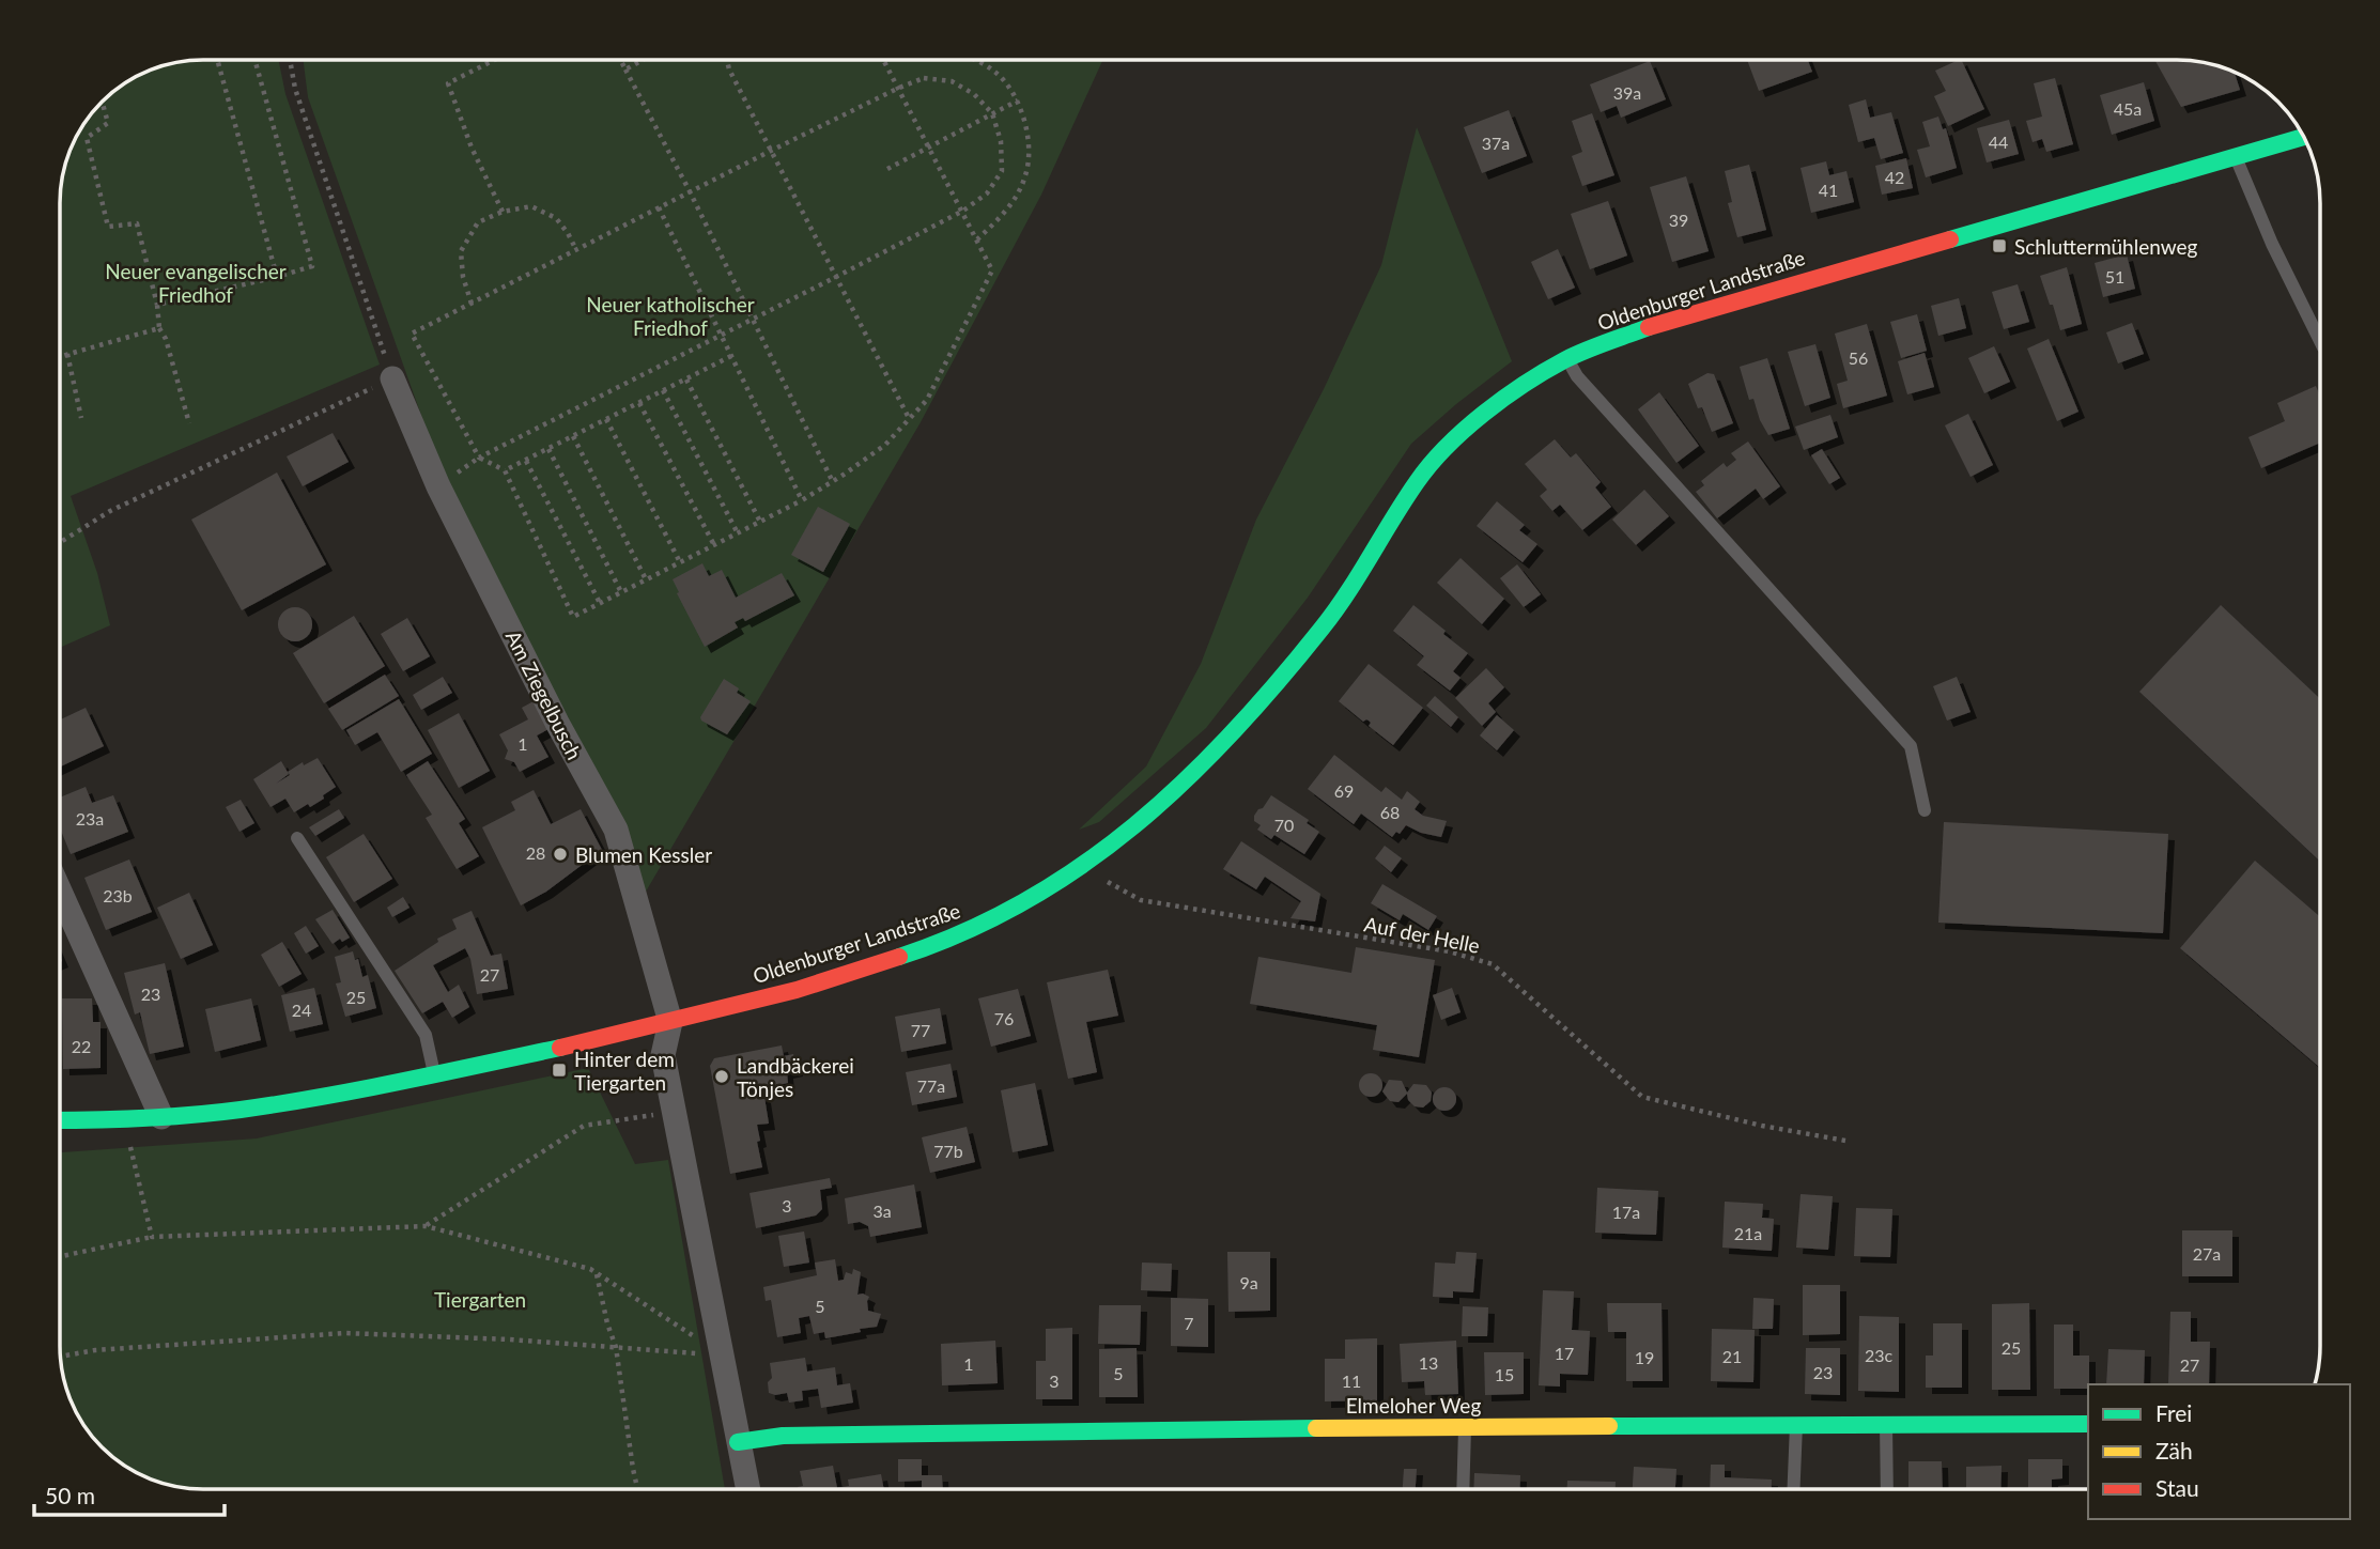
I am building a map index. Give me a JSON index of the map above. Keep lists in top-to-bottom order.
{
  "streets": {
    "main road": ["Oldenburger Landstraße", "Elmeloher Weg"],
    "street": ["Am Ziegelbusch"],
    "path": ["Auf der Helle"]
  },
  "crossings": [
    ["Oldenburger Landstraße", "Am Ziegelbusch"]
  ],
  "parks": ["Neuer evangelischer Friedhof", "Neuer katholischer Friedhof", "Tiergarten"],
  "places": {
    "transit": ["Schluttermühlenweg", "Hinter dem Tiergarten"],
    "other": ["Blumen Kessler", "Landbäckerei Tönjes"]
  },
  "house_numbers": [
    "39a",
    "45a",
    "44",
    "37a",
    "42",
    "41",
    "39",
    "51",
    "56",
    "1",
    "69",
    "68",
    "23a",
    "70",
    "28",
    "23b",
    "27",
    "23",
    "25",
    "24",
    "76",
    "77",
    "22",
    "77a",
    "77b",
    "3",
    "3a",
    "17a",
    "21a",
    "27a",
    "9a",
    "5",
    "7",
    "25",
    "17",
    "23c",
    "21",
    "19",
    "13",
    "1",
    "27",
    "23",
    "5",
    "15",
    "3",
    "11"
  ],
  "legend": ["Frei", "Zäh", "Stau"],
  "scale_bar": "50 m"
}
